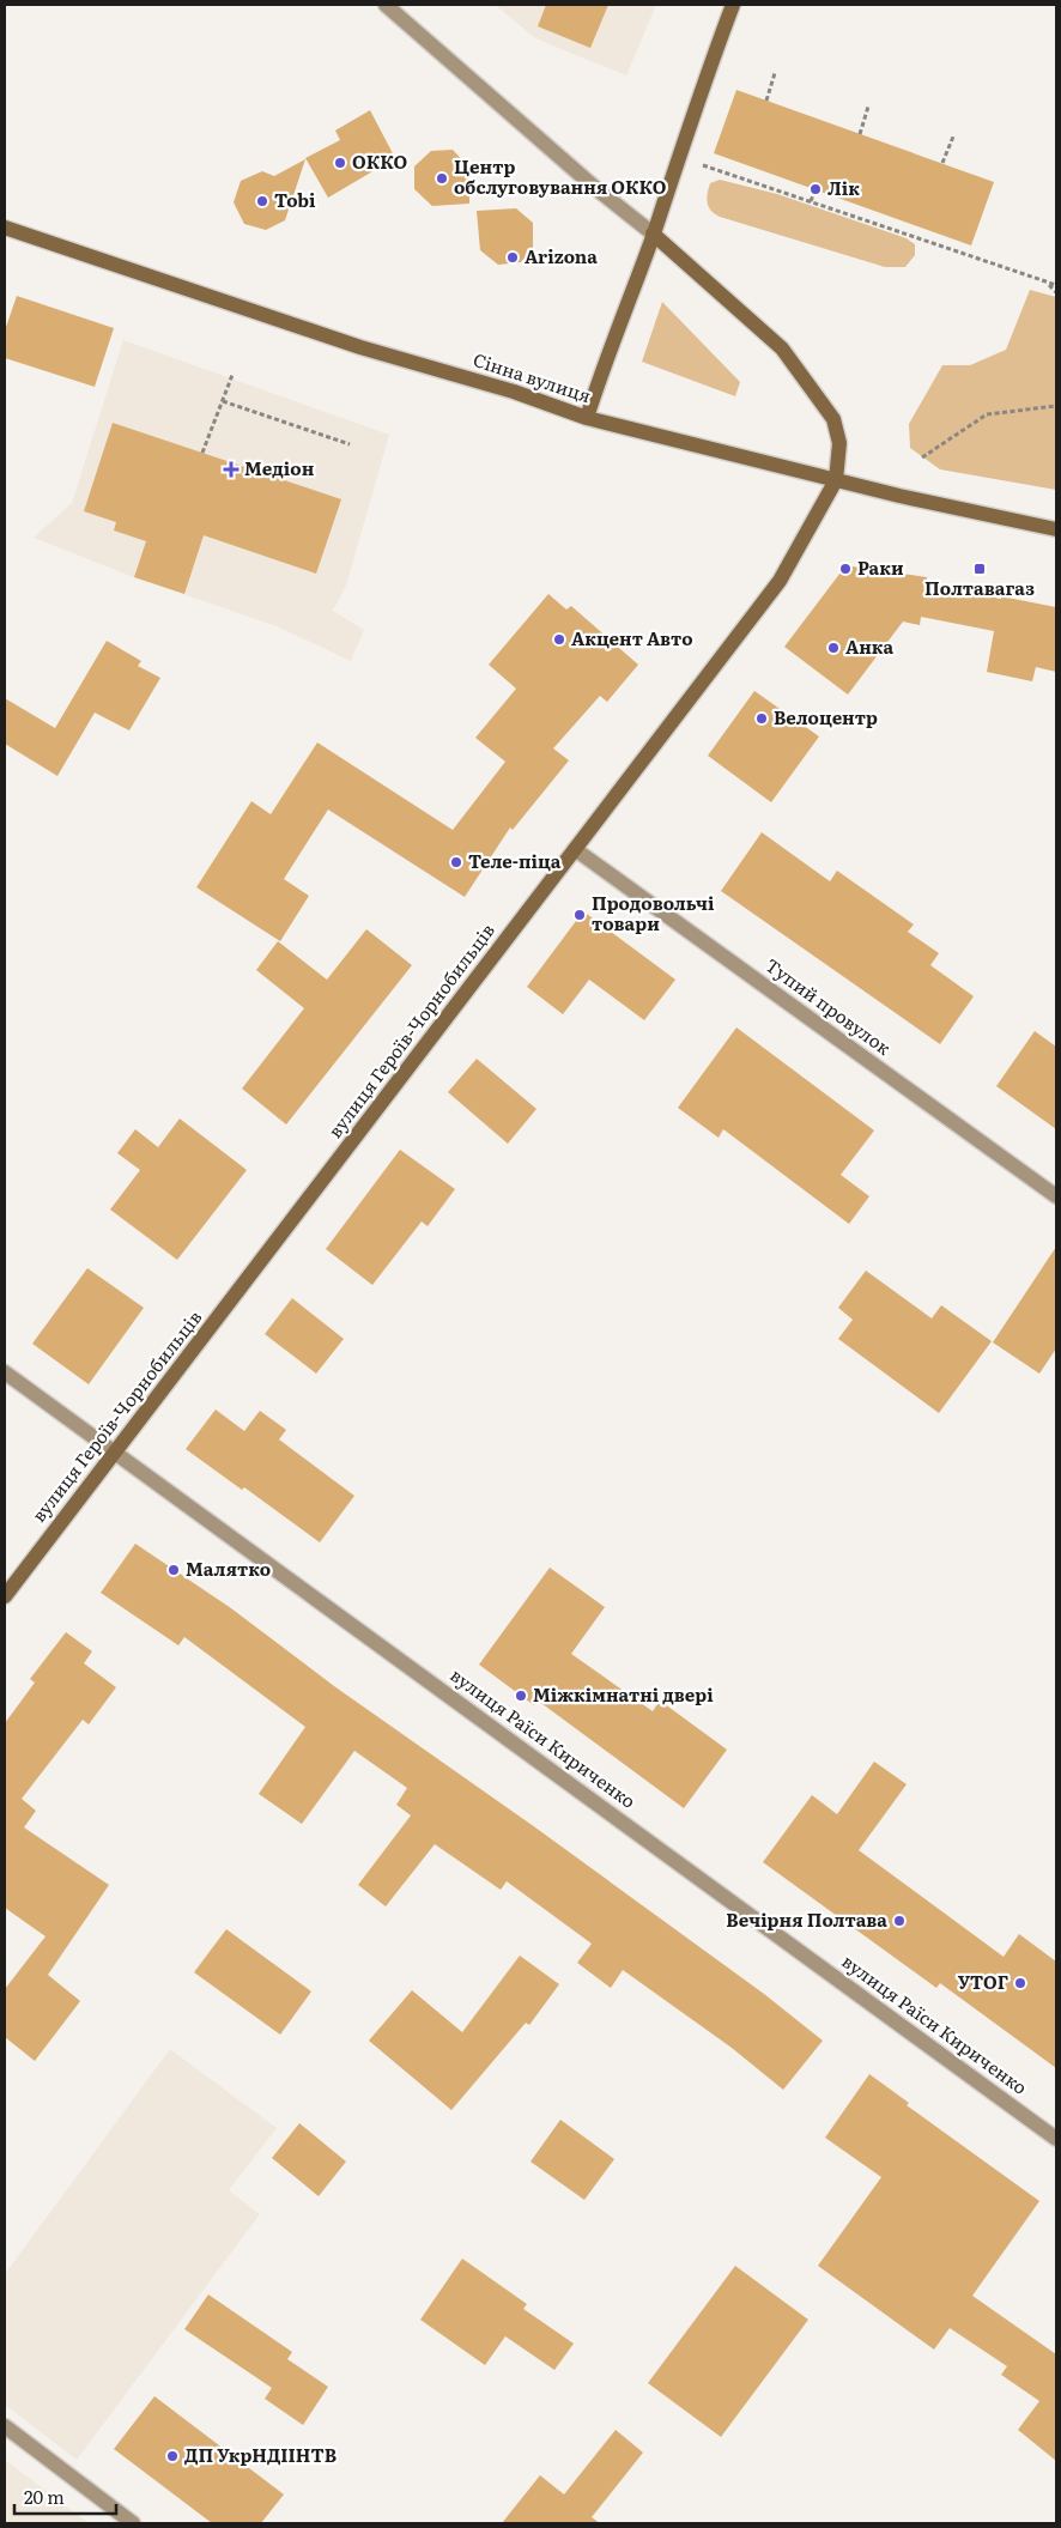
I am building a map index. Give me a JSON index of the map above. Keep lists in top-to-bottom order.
{
  "streets": {
    "main road": ["Сінна вулиця", "вулиця Героїв-Чорнобильців"],
    "street": ["Тупий провулок", "вулиця Раїси Кириченко"]
  },
  "crossings": [
    ["Сінна вулиця", "вулиця Героїв-Чорнобильців"],
    ["Тупий провулок", "вулиця Героїв-Чорнобильців"],
    ["вулиця Героїв-Чорнобильців", "вулиця Раїси Кириченко"]
  ],
  "places": {
    "other": [
      "ОККО",
      "Центр обслуговування ОККО",
      "Лік",
      "Tobi",
      "Arizona",
      "Раки",
      "Акцент Авто",
      "Анка",
      "Велоцентр",
      "Теле-піца",
      "Продовольчі товари",
      "Малятко",
      "Міжкімнатні двері",
      "Вечірня Полтава",
      "УТОГ",
      "ДП УкрНДІІНТВ"
    ],
    "health": ["Медіон"],
    "transit": ["Полтавагаз"]
  },
  "scale_bar": "20 m"
}
